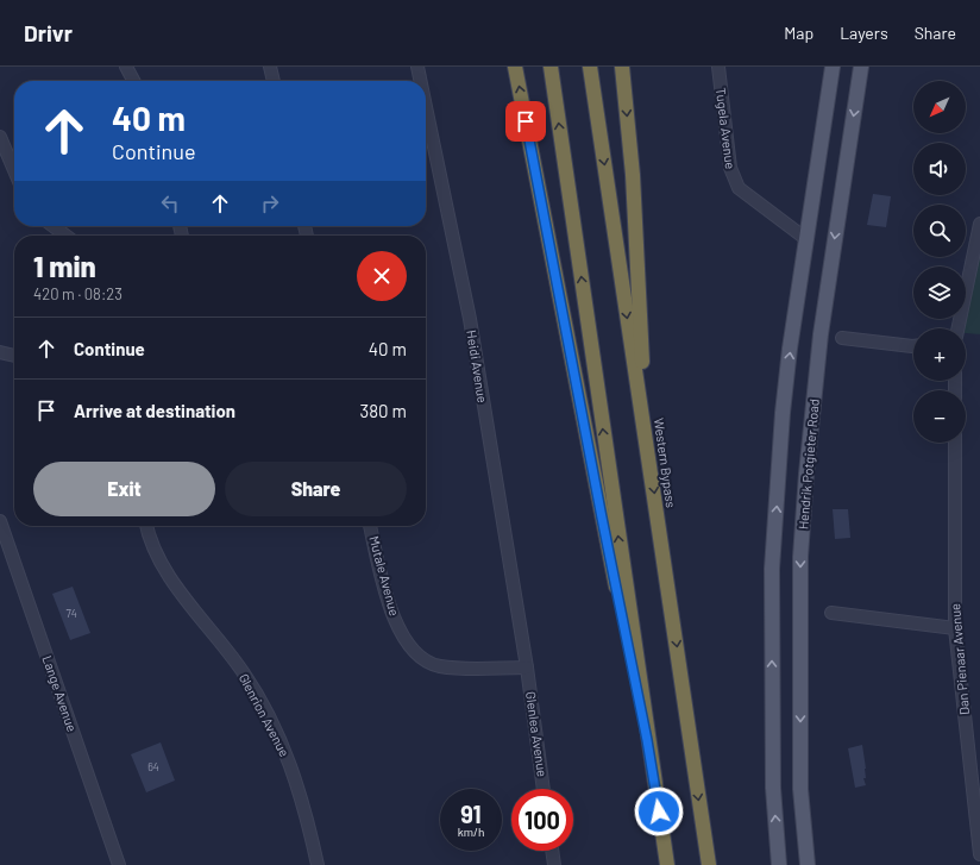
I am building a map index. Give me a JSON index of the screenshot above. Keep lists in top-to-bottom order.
{
  "streets": {
    "highway": ["Western Bypass"],
    "main road": ["Hendrik Potgieter Road"],
    "street": [
      "Tugela Avenue",
      "Heidi Avenue",
      "Mutale Avenue",
      "Dan Pienaar Avenue",
      "Lange Avenue",
      "Glenrion Avenue",
      "Glenlea Avenue"
    ]
  },
  "crossings": [
    ["Heidi Avenue", "Mutale Avenue"],
    ["Heidi Avenue", "Glenlea Avenue"],
    ["Mutale Avenue", "Glenlea Avenue"]
  ],
  "house_numbers": ["74", "64"],
  "north": "bottom left",
  "page": {
    "header": "Drivr",
    "nav": ["Map", "Layers", "Share"],
    "map_buttons": ["+", "−"],
    "turn": ["40 m", "Continue"],
    "heading": ["1 min", "420 m · 08:23"],
    "list": [
      {
        "name": "Continue",
        "value": "40 m"
      },
      {
        "name": "Arrive at destination",
        "value": "380 m"
      }
    ],
    "buttons": ["Exit", "Share"],
    "speed": "91 km/h",
    "limit": "100"
  }
}
